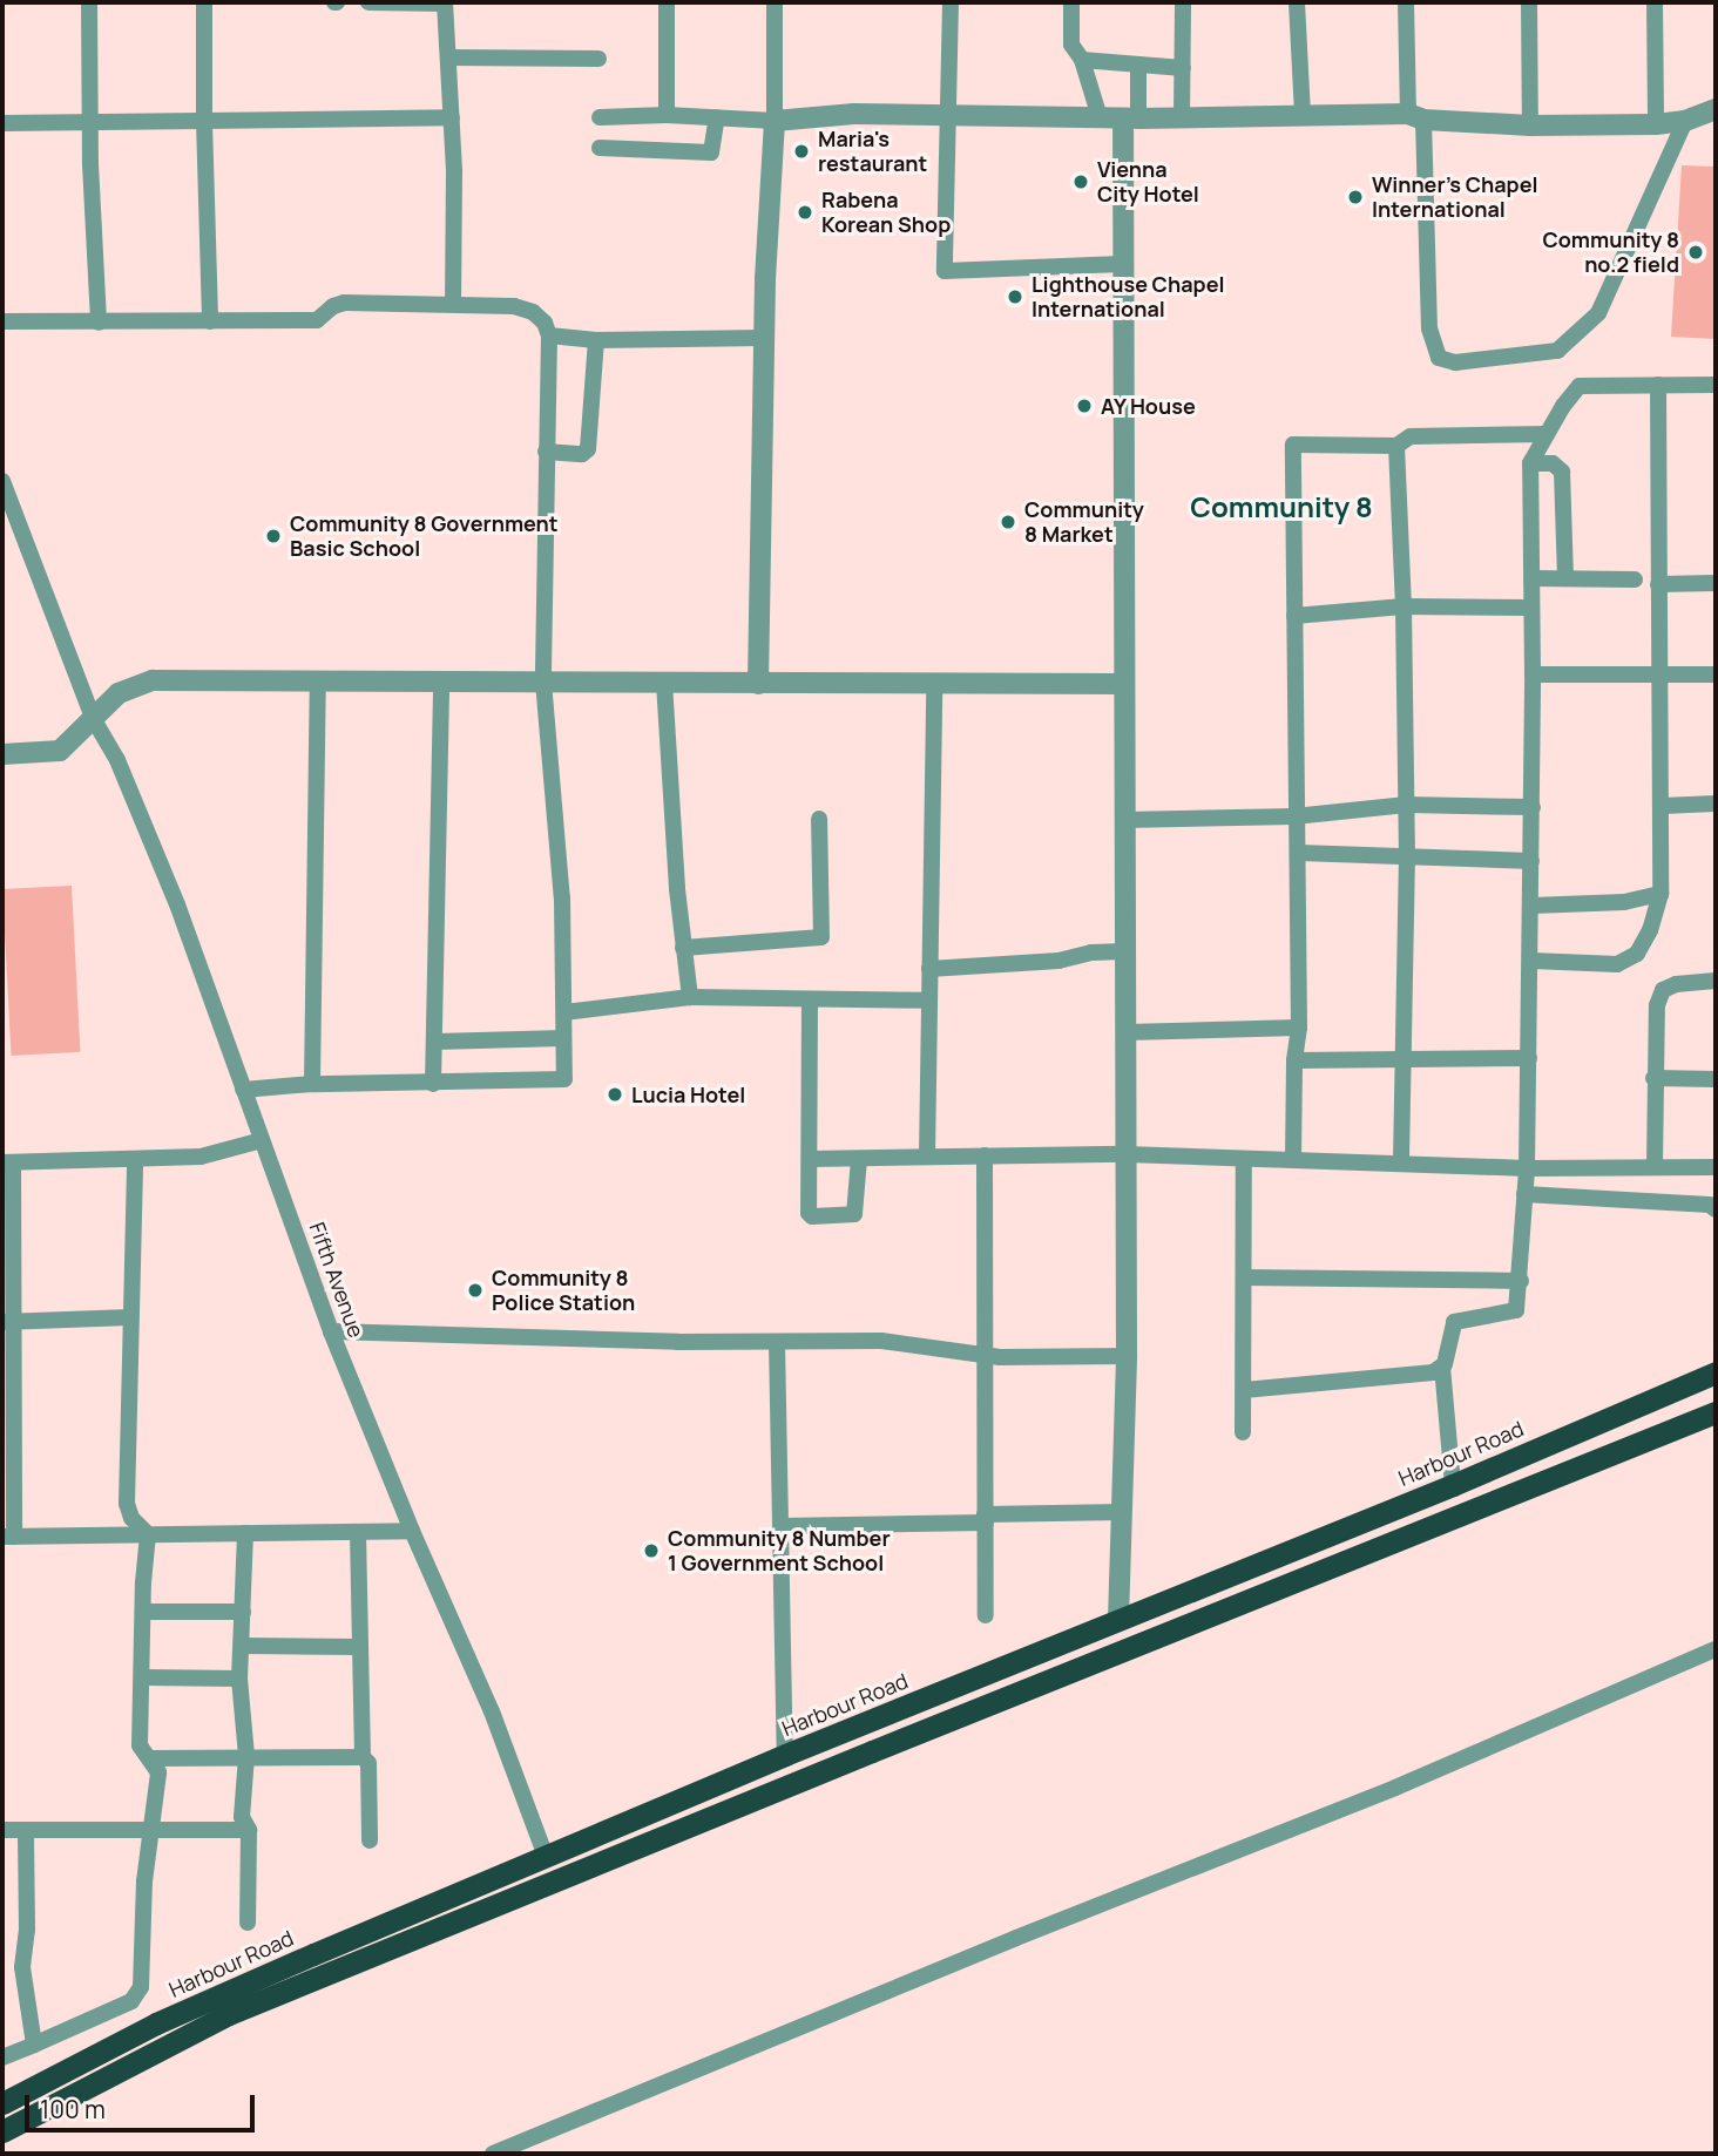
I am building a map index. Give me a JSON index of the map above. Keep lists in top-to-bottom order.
{
  "streets": {
    "highway": ["Harbour Road"],
    "street": ["Fifth Avenue"]
  },
  "crossings": [
    ["Fifth Avenue", "Harbour Road"]
  ],
  "districts": ["Community 8"],
  "places": [
    "Maria's restaurant",
    "Vienna City Hotel",
    "Winner's Chapel International",
    "Rabena Korean Shop",
    "Community 8 no.2 field",
    "Lighthouse Chapel International",
    "AY House",
    "Community 8 Market",
    "Community 8 Government Basic School",
    "Lucia Hotel",
    "Community 8 Police Station",
    "Community 8 Number 1 Government School"
  ],
  "scale_bar": "100 m"
}
